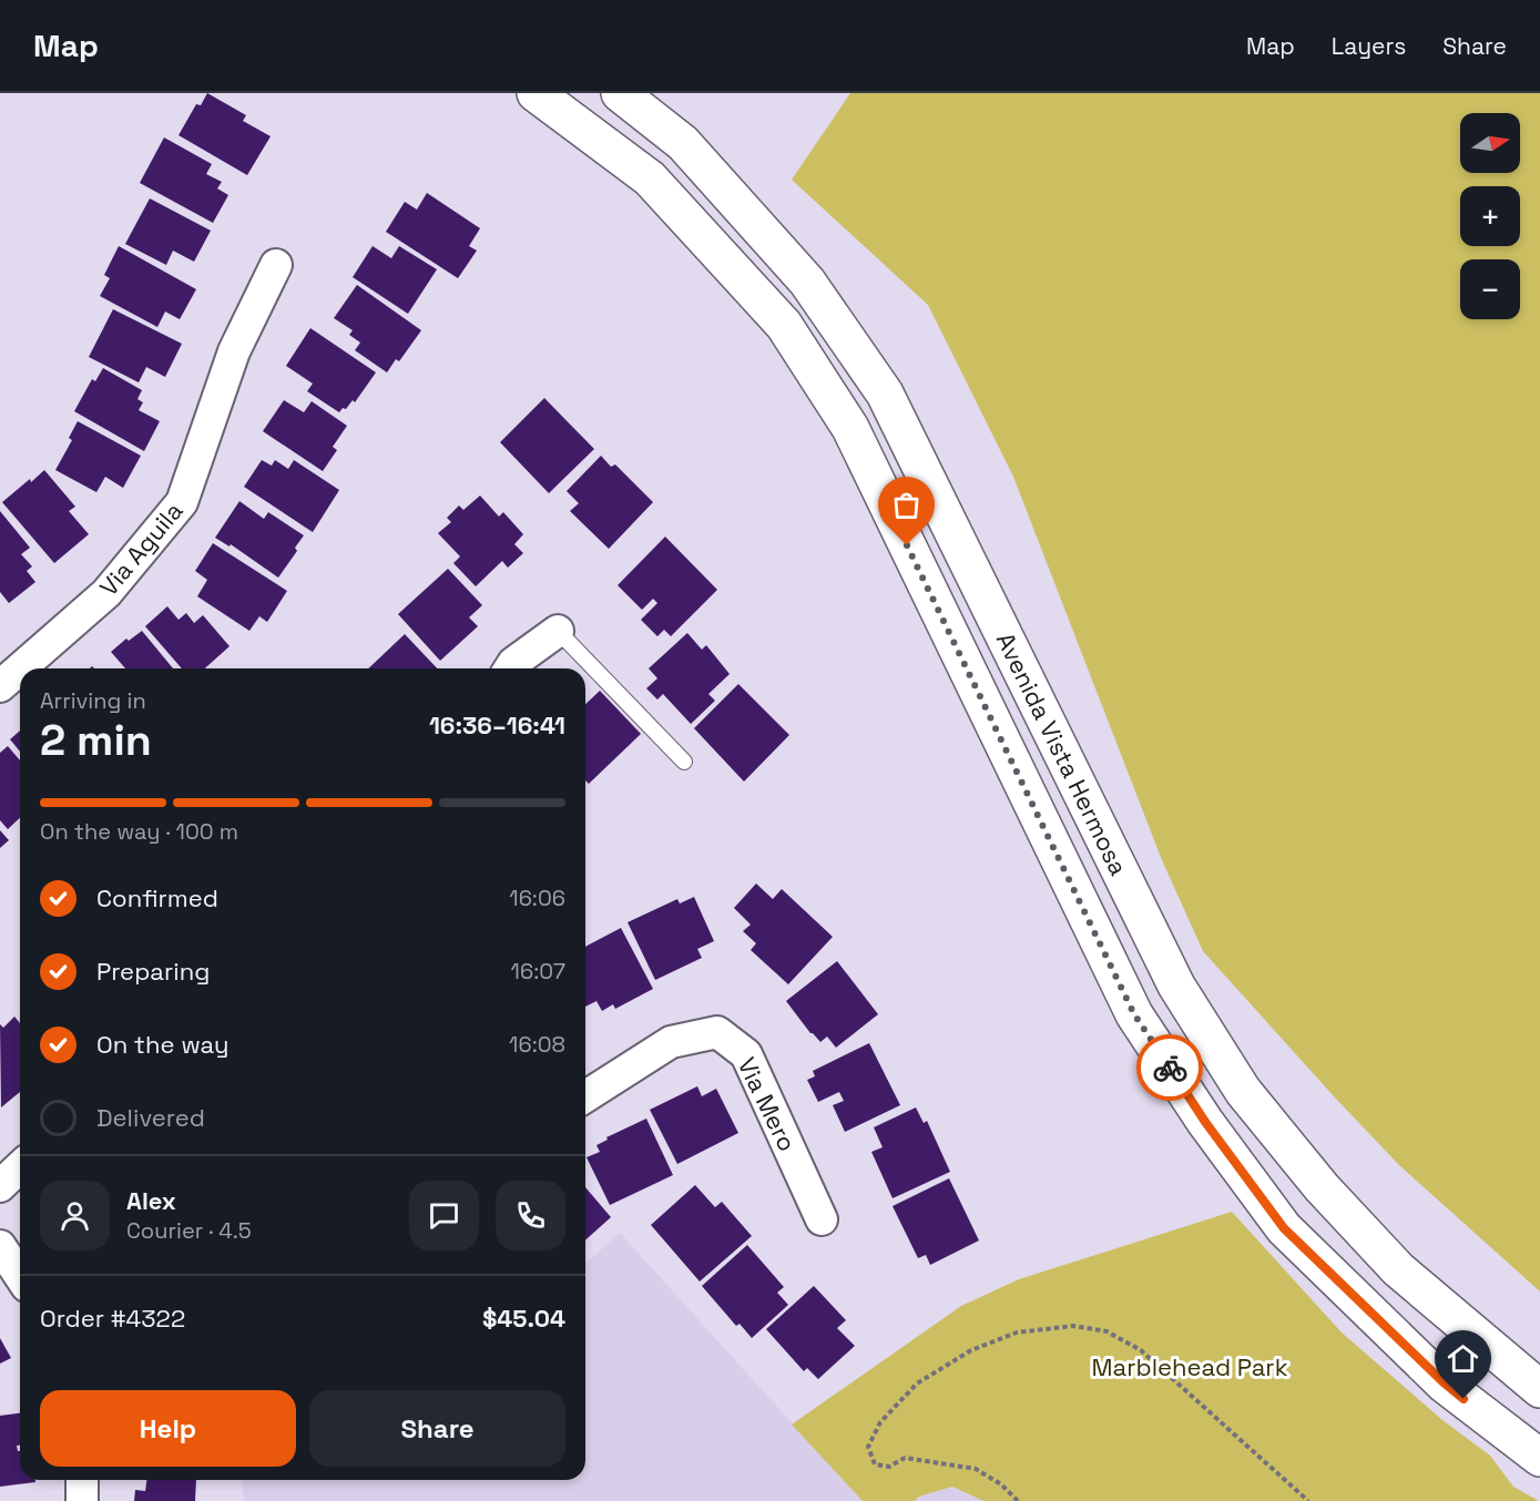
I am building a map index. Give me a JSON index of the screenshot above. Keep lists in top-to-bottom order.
{
  "streets": {
    "main road": ["Avenida Vista Hermosa"],
    "street": ["Via Aguila", "Via Mero"]
  },
  "parks": ["Marblehead Park"],
  "north": "right",
  "page": {
    "header": "Map",
    "nav": ["Map", "Layers", "Share"],
    "map_buttons": ["+", "−"],
    "heading": ["2 min", "Arriving in", "16:36–16:41"],
    "panel": [
      "Alex",
      "Courier · 4.5",
      "Order #4322",
      "$45.04"
    ],
    "bar": "On the way · 100 m",
    "list": [
      ["Confirmed", "16:06"],
      ["Preparing", "16:07"],
      ["On the way", "16:08"],
      "Delivered"
    ],
    "buttons": ["Help", "Share"]
  }
}
